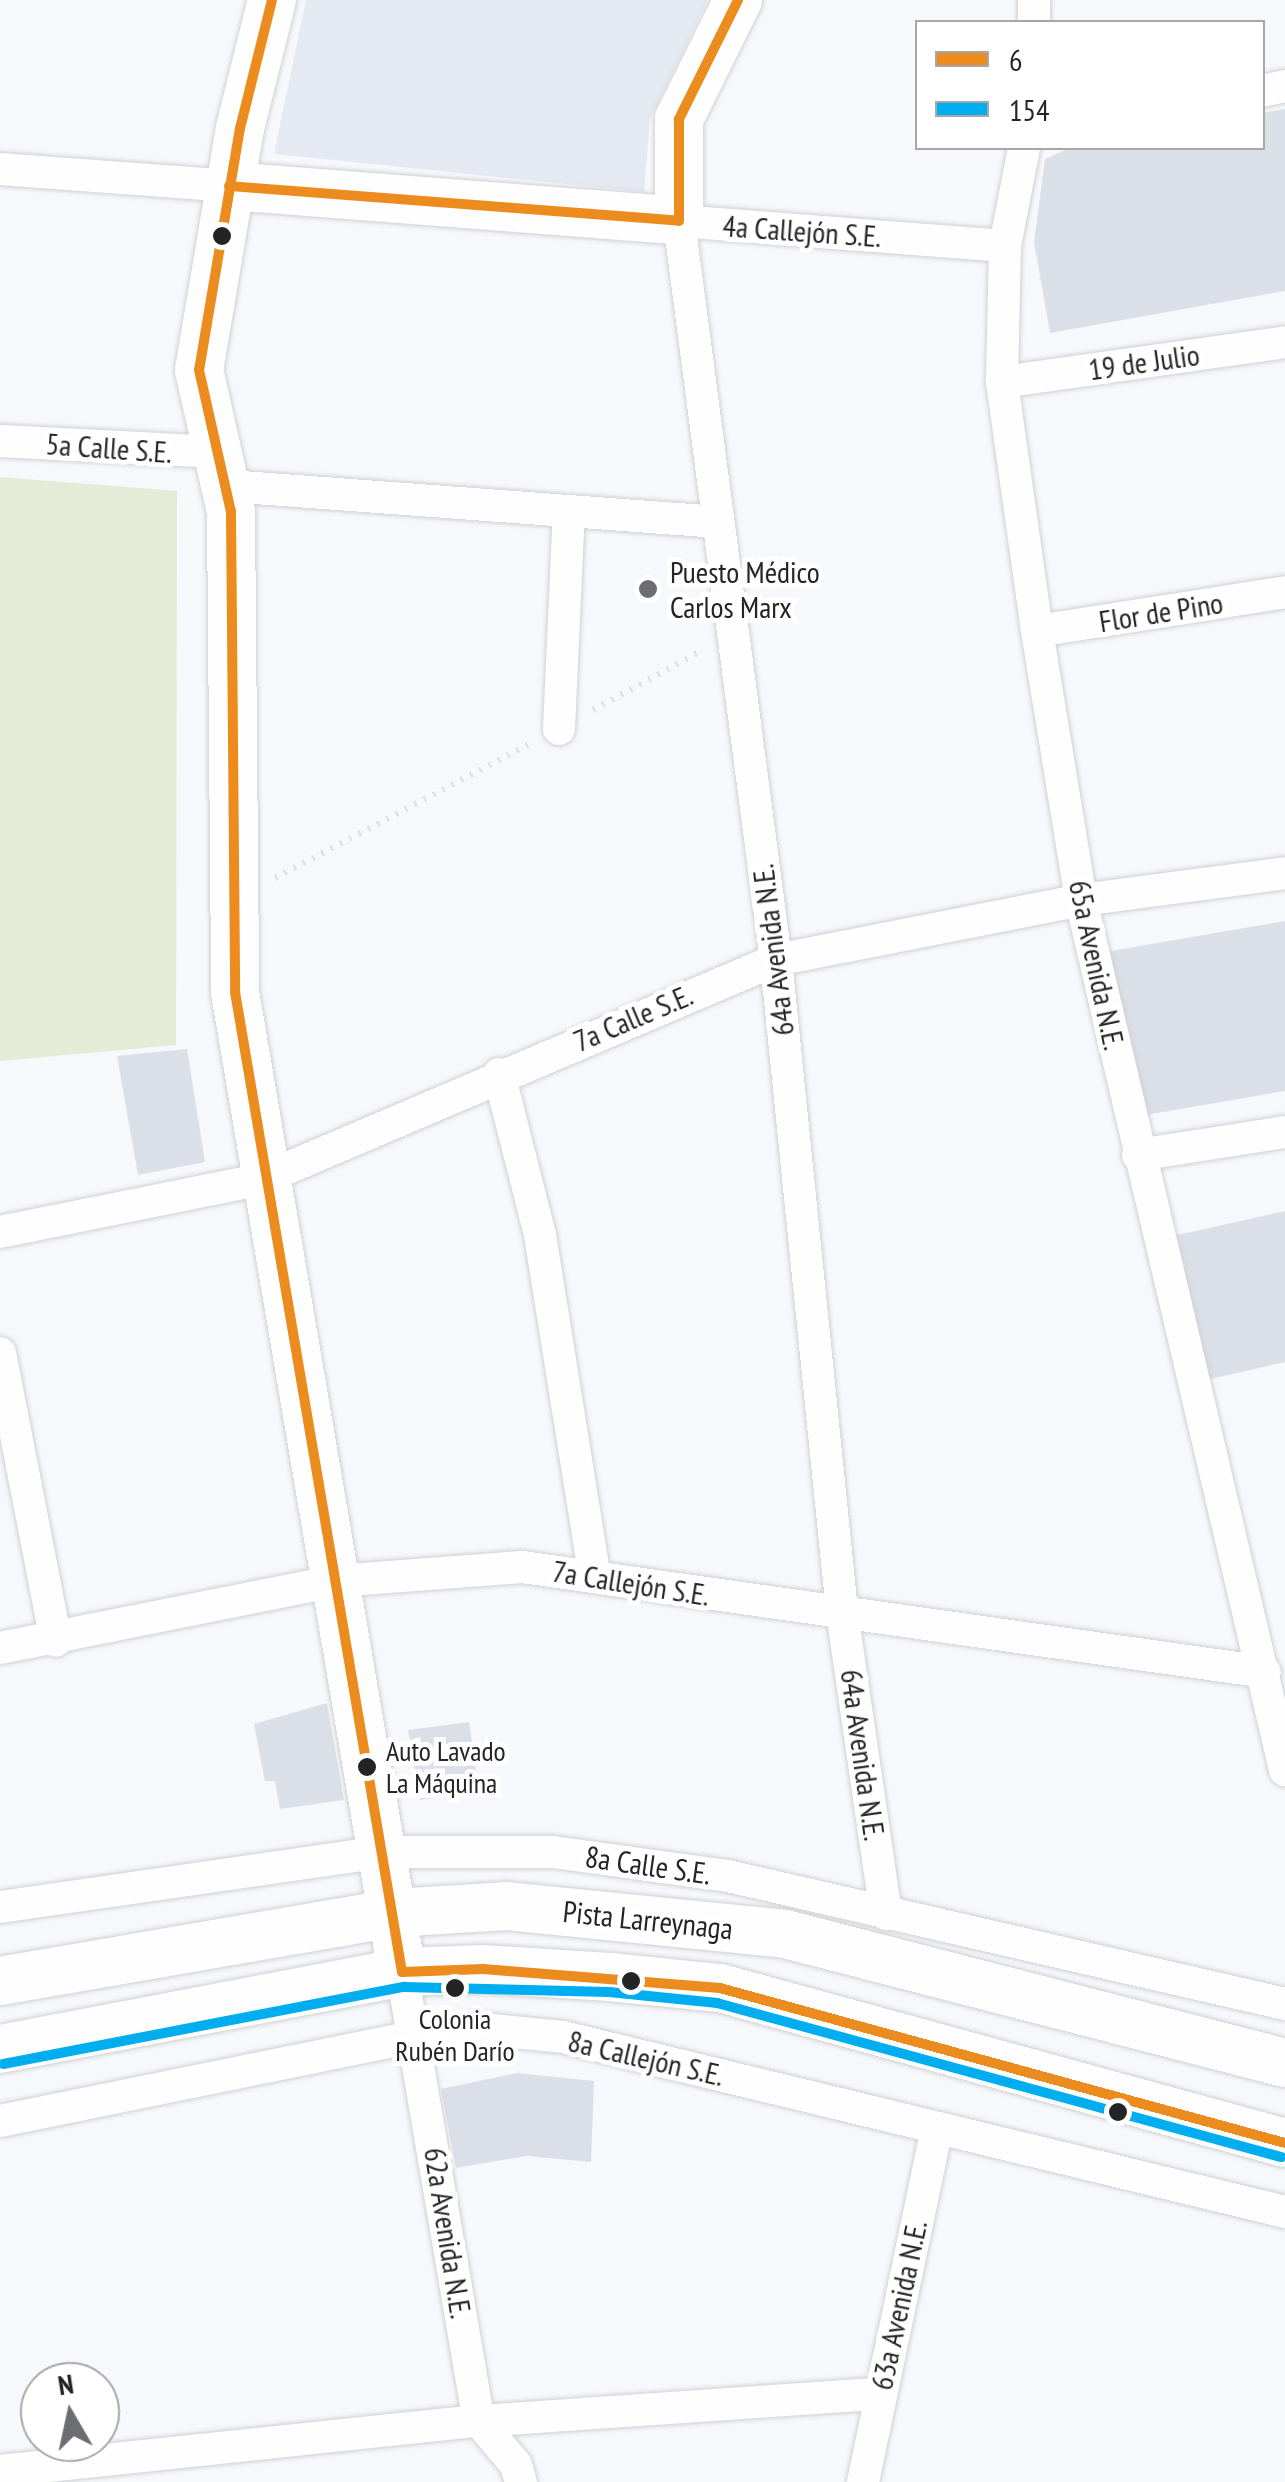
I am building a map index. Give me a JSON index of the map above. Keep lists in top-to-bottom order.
{
  "streets": {
    "street": [
      "4a Callejón S.E.",
      "19 de Julio",
      "5a Calle S.E.",
      "Flor de Pino",
      "64a Avenida N.E.",
      "65a Avenida N.E.",
      "7a Calle S.E.",
      "7a Callejón S.E.",
      "8a Calle S.E.",
      "Pista Larreynaga",
      "8a Callejón S.E.",
      "62a Avenida N.E.",
      "63a Avenida N.E."
    ]
  },
  "crossings": [
    ["4a Callejón S.E.", "64a Avenida N.E."],
    ["4a Callejón S.E.", "65a Avenida N.E."],
    ["19 de Julio", "65a Avenida N.E."],
    ["5a Calle S.E.", "64a Avenida N.E."],
    ["Flor de Pino", "65a Avenida N.E."],
    ["64a Avenida N.E.", "7a Calle S.E."],
    ["64a Avenida N.E.", "7a Callejón S.E."],
    ["64a Avenida N.E.", "8a Calle S.E."],
    ["65a Avenida N.E.", "7a Calle S.E."],
    ["65a Avenida N.E.", "7a Callejón S.E."],
    ["Pista Larreynaga", "62a Avenida N.E."],
    ["8a Callejón S.E.", "62a Avenida N.E."],
    ["8a Callejón S.E.", "63a Avenida N.E."]
  ],
  "places": ["Puesto Médico Carlos Marx", "Auto Lavado La Máquina", "Colonia Rubén Darío"],
  "lines": ["transit line 6", "transit line 154"],
  "legend": ["6", "154"],
  "north": "top"
}
